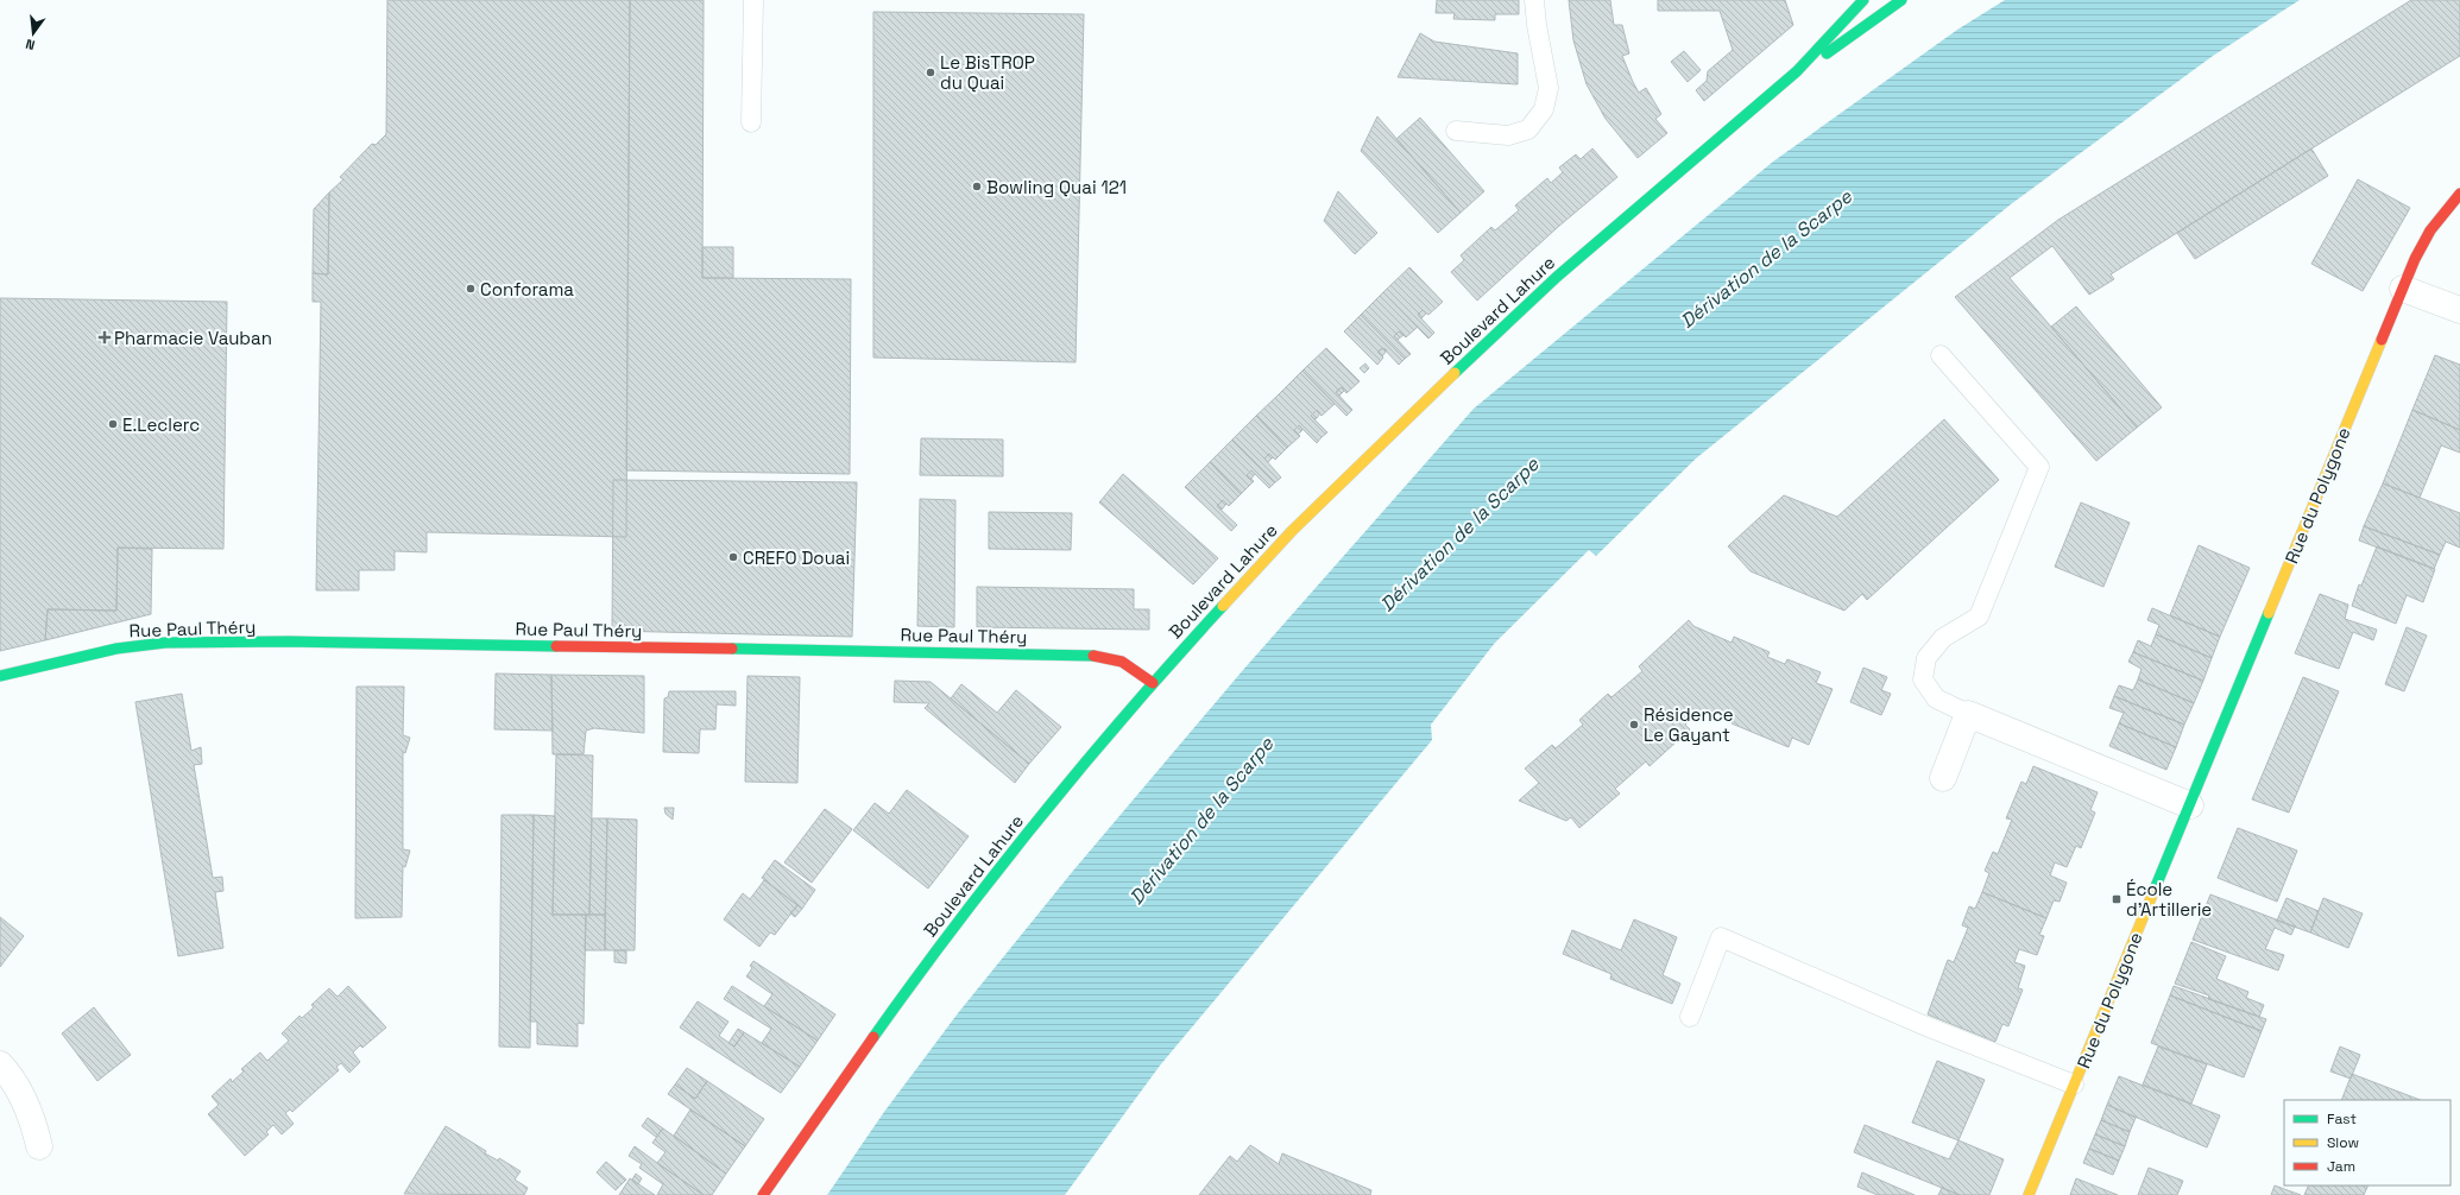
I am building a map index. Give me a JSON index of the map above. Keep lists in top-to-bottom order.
{
  "streets": {
    "street": ["Boulevard Lahure", "Rue du Polygone", "Rue Paul Théry"]
  },
  "crossings": [
    ["Boulevard Lahure", "Rue Paul Théry"]
  ],
  "water": ["Dérivation de la Scarpe"],
  "places": {
    "other": [
      "Le BisTROP du Quai",
      "Bowling Quai 121",
      "Conforama",
      "E.Leclerc",
      "CREFO Douai",
      "Résidence Le Gayant"
    ],
    "health": ["Pharmacie Vauban"],
    "transit": ["École d'Artillerie"]
  },
  "legend": ["Fast", "Slow", "Jam"],
  "north": "bottom"
}
